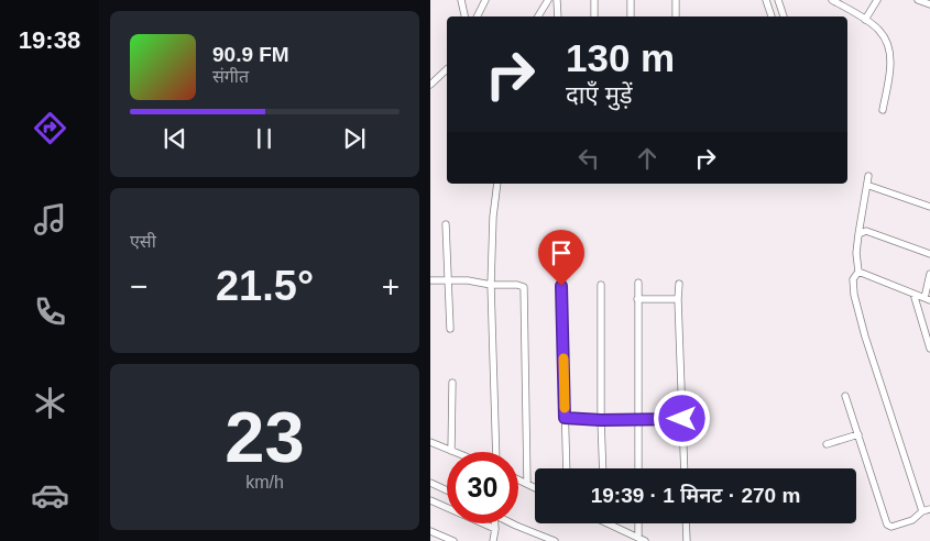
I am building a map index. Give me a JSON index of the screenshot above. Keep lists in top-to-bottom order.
{
  "page": {
    "tabs": "19:38",
    "turn": ["130 m", "दाएँ मुड़ें"],
    "song": ["90.9 FM", "संगीत"],
    "tile": [
      "एसी",
      ["23", "km/h"]
    ],
    "heat": ["−", "21.5°", "+"],
    "limit": "30",
    "trip": "19:39 · 1 मिनट · 270 m"
  }
}
